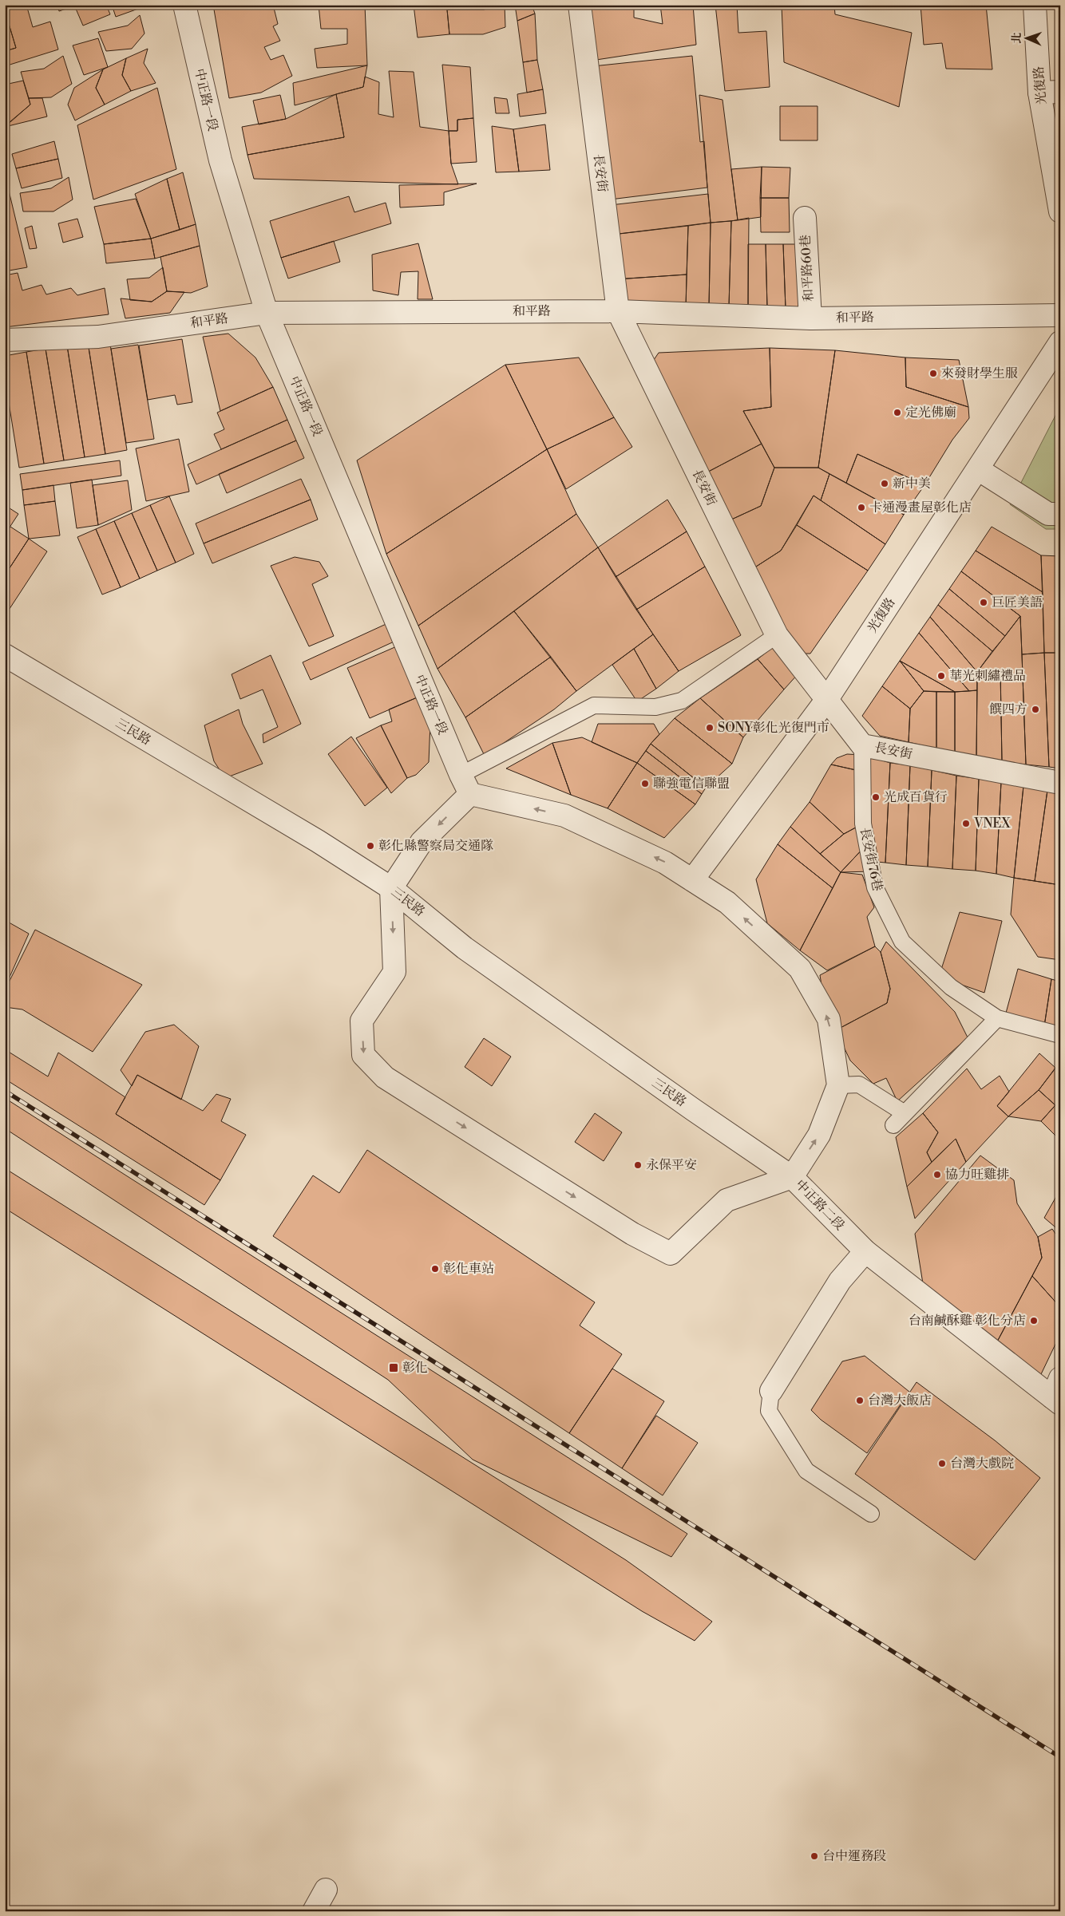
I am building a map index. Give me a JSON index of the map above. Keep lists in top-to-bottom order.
{
  "streets": {
    "street": [
      "光復路",
      "中正路一段",
      "長安街",
      "和平路60巷",
      "和平路",
      "三民路",
      "中正路二段"
    ],
    "lane": ["長安街76巷"]
  },
  "crossings": [
    ["光復路", "長安街"],
    ["光復路", "中正路二段"],
    ["中正路一段", "和平路"],
    ["長安街", "和平路"],
    ["長安街", "長安街76巷"],
    ["和平路60巷", "和平路"],
    ["三民路", "中正路二段"]
  ],
  "one_way": ["中正路二段"],
  "places": {
    "other": [
      "來發財學生服",
      "定光佛廟",
      "新中美",
      "卡通漫畫屋彰化店",
      "巨匠美語",
      "華光刺繡禮品",
      "饌四方",
      "SONY彰化光復門市",
      "聯強電信聯盟",
      "光成百貨行",
      "VNEX",
      "彰化縣警察局交通隊",
      "永保平安",
      "協力旺雞排",
      "彰化車站",
      "台南鹹酥雞 彰化分店",
      "台灣大飯店",
      "台灣大戲院",
      "台中運務段"
    ],
    "transit": ["彰化"]
  },
  "north": "left"
}
